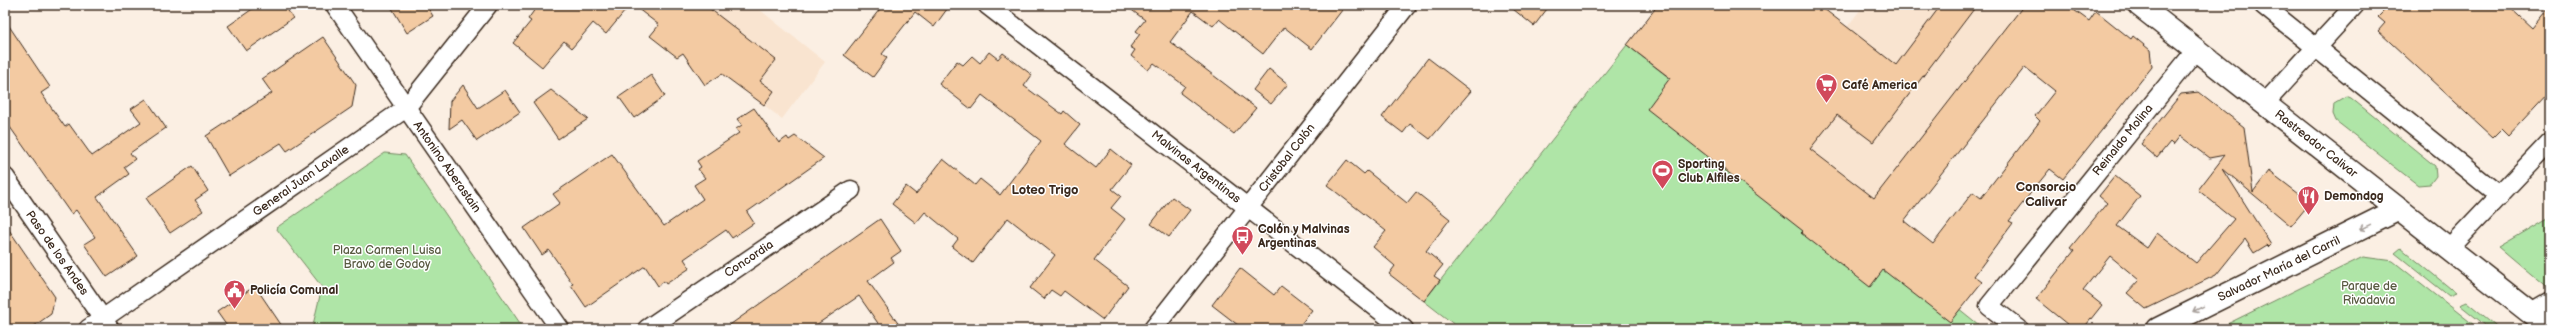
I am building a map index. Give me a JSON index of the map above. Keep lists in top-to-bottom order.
{
  "streets": {
    "main road": ["Rastreador Calivar", "Salvador María del Carril"],
    "street": [
      "Reinaldo Molina",
      "Cristobal Colón",
      "Antonino Aberastain",
      "Malvinas Argentinas",
      "General Juan Lavalle",
      "Paso de los Andes",
      "Concordia"
    ]
  },
  "crossings": [
    ["Reinaldo Molina", "Rastreador Calivar"],
    ["Rastreador Calivar", "Salvador María del Carril"],
    ["Cristobal Colón", "Malvinas Argentinas"],
    ["Antonino Aberastain", "General Juan Lavalle"],
    ["General Juan Lavalle", "Paso de los Andes"]
  ],
  "one_way": ["Salvador María del Carril"],
  "districts": ["Consorcio Calivar", "Loteo Trigo"],
  "parks": ["Plaza Carmen Luisa Bravo de Godoy", "Parque de Rivadavia"],
  "places": {
    "supermarket": ["Café America"],
    "sports": ["Sporting Club Alfiles"],
    "restaurant": ["Demondog"],
    "bus stop": ["Colón y Malvinas Argentinas"],
    "public building": ["Policía Comunal"]
  }
}
